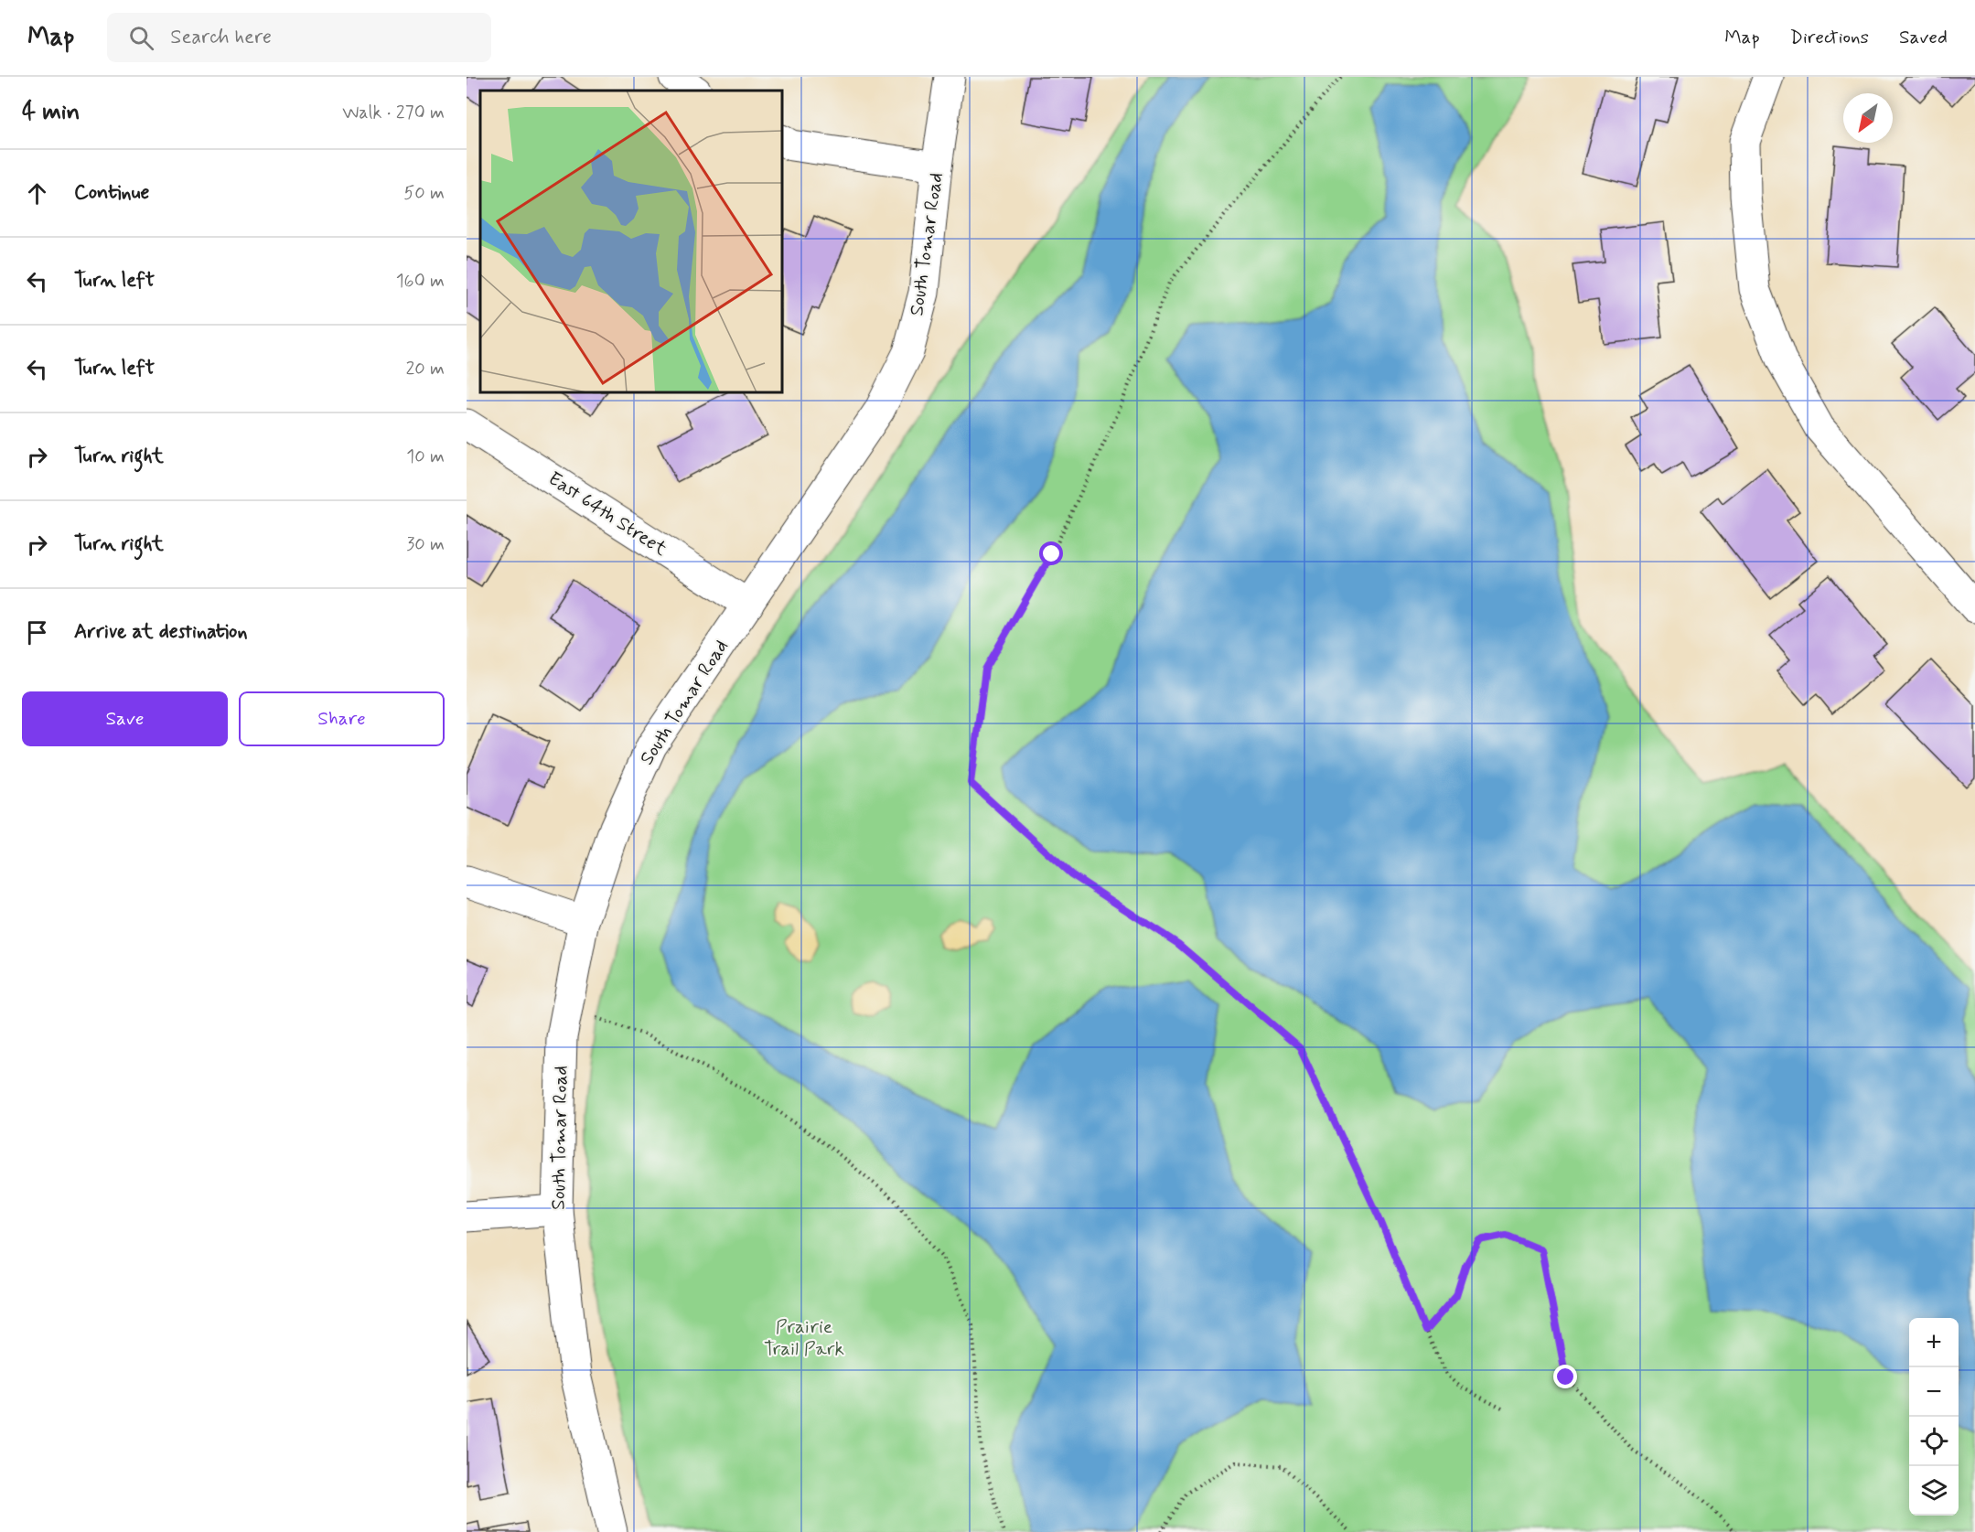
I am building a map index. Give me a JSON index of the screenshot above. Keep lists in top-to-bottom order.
{
  "streets": {
    "street": ["South Tomar Road", "East 64th Street"]
  },
  "crossings": [
    ["South Tomar Road", "East 64th Street"]
  ],
  "parks": ["Prairie Trail Park"],
  "north": "bottom left",
  "page": {
    "header": "Map",
    "search": "Search here",
    "nav": ["Map", "Directions", "Saved"],
    "heading": ["4 min", "Walk · 270 m"],
    "list": [
      ["Continue", "50 m"],
      ["Turn left", "160 m"],
      ["Turn left", "20 m"],
      ["Turn right", "10 m"],
      ["Turn right", "30 m"],
      "Arrive at destination"
    ],
    "buttons": ["Save", "Share"],
    "map_buttons": ["+", "−"]
  }
}
